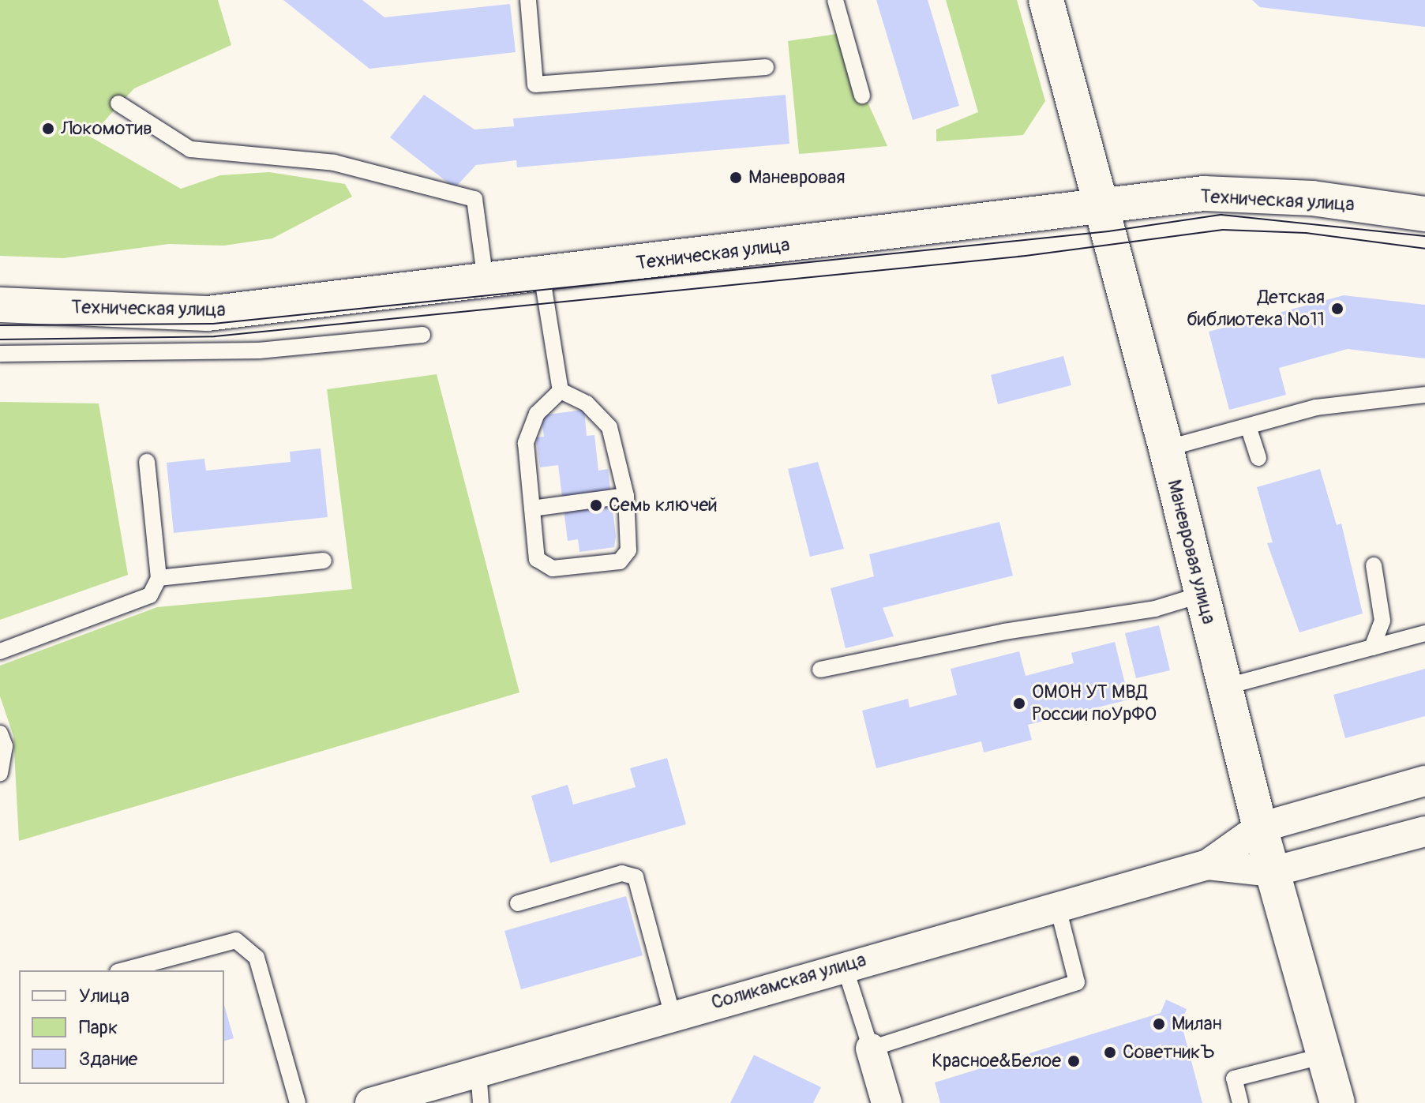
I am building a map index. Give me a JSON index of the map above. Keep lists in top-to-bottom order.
{
  "streets": {
    "main road": ["Техническая улица", "Маневровая улица"],
    "street": ["Соликамская улица"]
  },
  "crossings": [
    ["Техническая улица", "Маневровая улица"],
    ["Маневровая улица", "Соликамская улица"]
  ],
  "places": [
    "Локомотив",
    "Маневровая",
    "Детская библиотека №11",
    "Семь ключей",
    "ОМОН УТ МВД России поУрФО",
    "Милан",
    "СоветникЪ",
    "Красное&Белое"
  ],
  "legend": ["Улица", "Парк", "Здание"]
}
